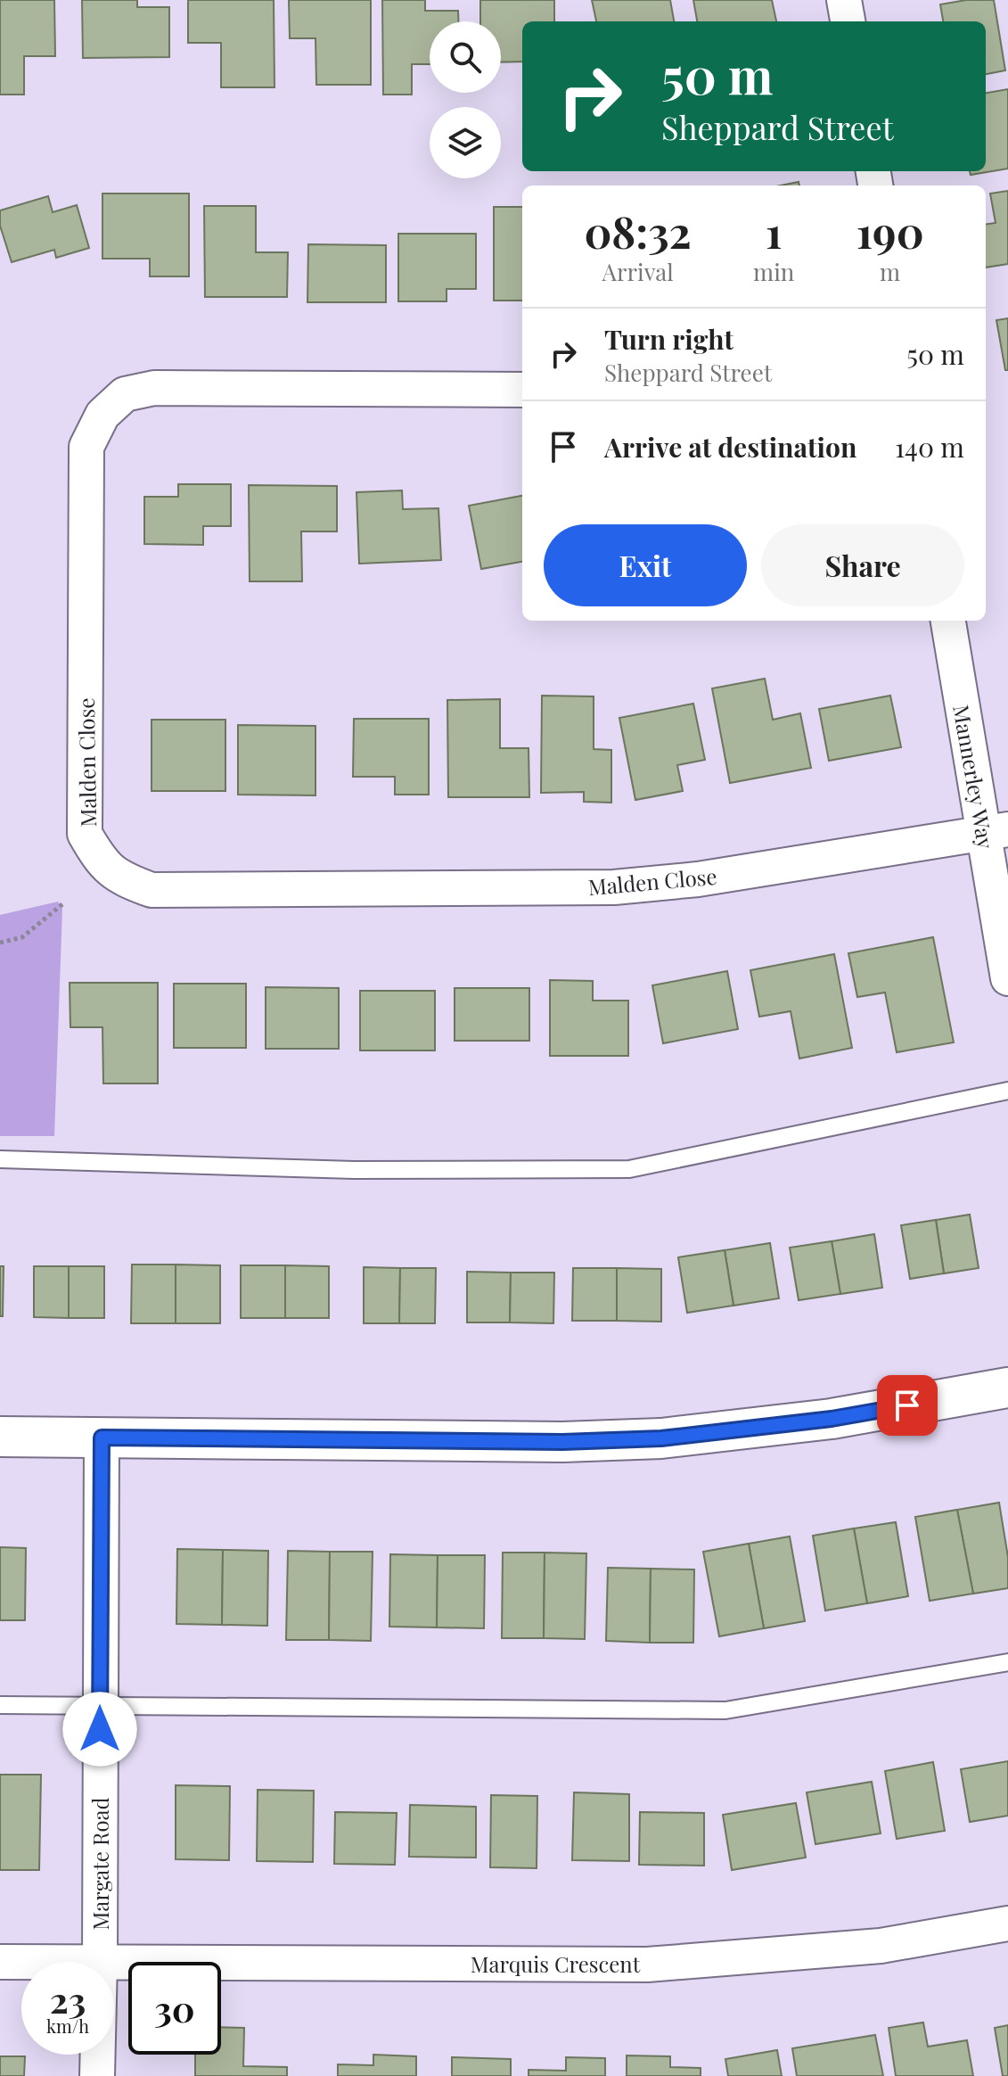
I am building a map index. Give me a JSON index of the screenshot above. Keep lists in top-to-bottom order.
{
  "streets": {
    "street": [
      "Malden Close",
      "Mannerley Way",
      "Margate Road",
      "Marquis Crescent"
    ]
  },
  "crossings": [
    ["Malden Close", "Mannerley Way"],
    ["Margate Road", "Marquis Crescent"]
  ],
  "page": {
    "turn": ["50 m", "Sheppard Street"],
    "eta": [
      "08:32",
      "Arrival",
      "1",
      "min",
      "190",
      "m"
    ],
    "list": [
      {
        "name": "Turn right",
        "note": "Sheppard Street",
        "value": "50 m"
      },
      {
        "name": "Arrive at destination",
        "value": "140 m"
      }
    ],
    "buttons": ["Exit", "Share"],
    "speed": "23 km/h",
    "limit": "30"
  }
}
